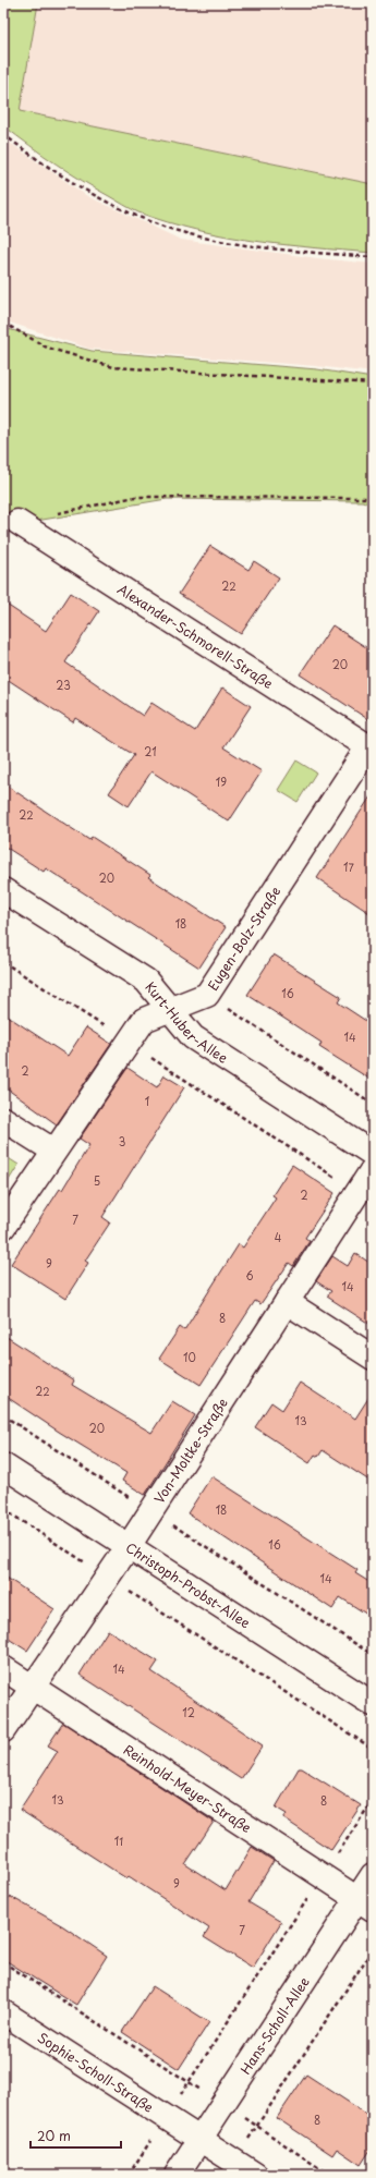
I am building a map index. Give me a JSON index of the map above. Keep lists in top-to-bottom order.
{
  "streets": {
    "street": [
      "Alexander-Schmorell-Straße",
      "Eugen-Bolz-Straße",
      "Kurt-Huber-Allee",
      "Von-Moltke-Straße",
      "Christoph-Probst-Allee",
      "Reinhold-Meyer-Straße",
      "Hans-Scholl-Allee",
      "Sophie-Scholl-Straße"
    ]
  },
  "crossings": [
    ["Alexander-Schmorell-Straße", "Eugen-Bolz-Straße"],
    ["Eugen-Bolz-Straße", "Kurt-Huber-Allee"],
    ["Von-Moltke-Straße", "Christoph-Probst-Allee"],
    ["Von-Moltke-Straße", "Reinhold-Meyer-Straße"],
    ["Reinhold-Meyer-Straße", "Hans-Scholl-Allee"],
    ["Hans-Scholl-Allee", "Sophie-Scholl-Straße"]
  ],
  "house_numbers": [
    "22",
    "20",
    "23",
    "21",
    "19",
    "22",
    "17",
    "20",
    "18",
    "16",
    "14",
    "2",
    "1",
    "3",
    "5",
    "2",
    "7",
    "4",
    "9",
    "6",
    "14",
    "8",
    "10",
    "22",
    "13",
    "20",
    "18",
    "16",
    "14",
    "14",
    "12",
    "13",
    "8",
    "11",
    "9",
    "7",
    "8"
  ],
  "scale_bar": "20 m"
}
